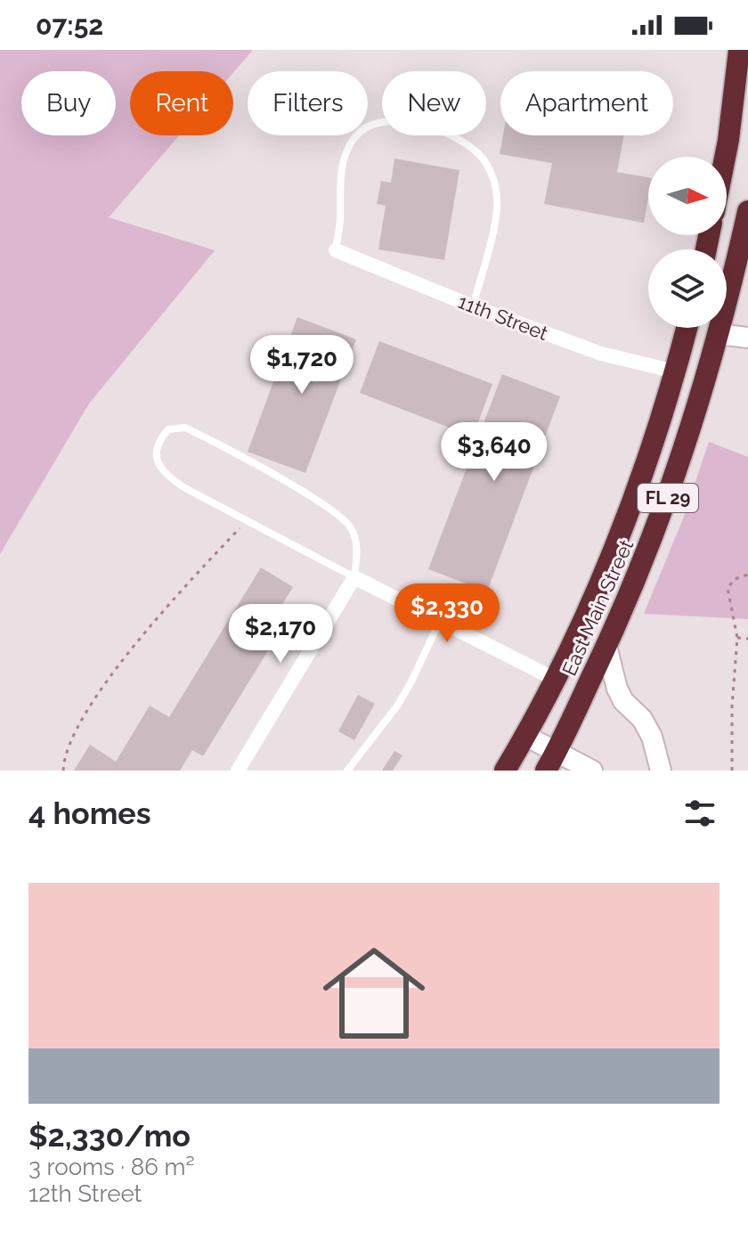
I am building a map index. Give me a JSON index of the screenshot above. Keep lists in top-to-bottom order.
{
  "streets": {
    "highway": ["FL 29", "East Main Street"],
    "street": ["11th Street"]
  },
  "crossings": [
    ["11th Street", "East Main Street"]
  ],
  "north": "right",
  "page": {
    "status": "07:52",
    "chip": [
      "Buy",
      "Rent",
      "Filters",
      "New",
      "Apartment"
    ],
    "price": [
      "$1,720",
      "$3,640",
      "$2,330",
      "$2,170"
    ],
    "heading": "4 homes",
    "list": [
      {
        "name": "$2,330/mo",
        "note": "3 rooms · 86 m² · 12th Street"
      }
    ]
  }
}
